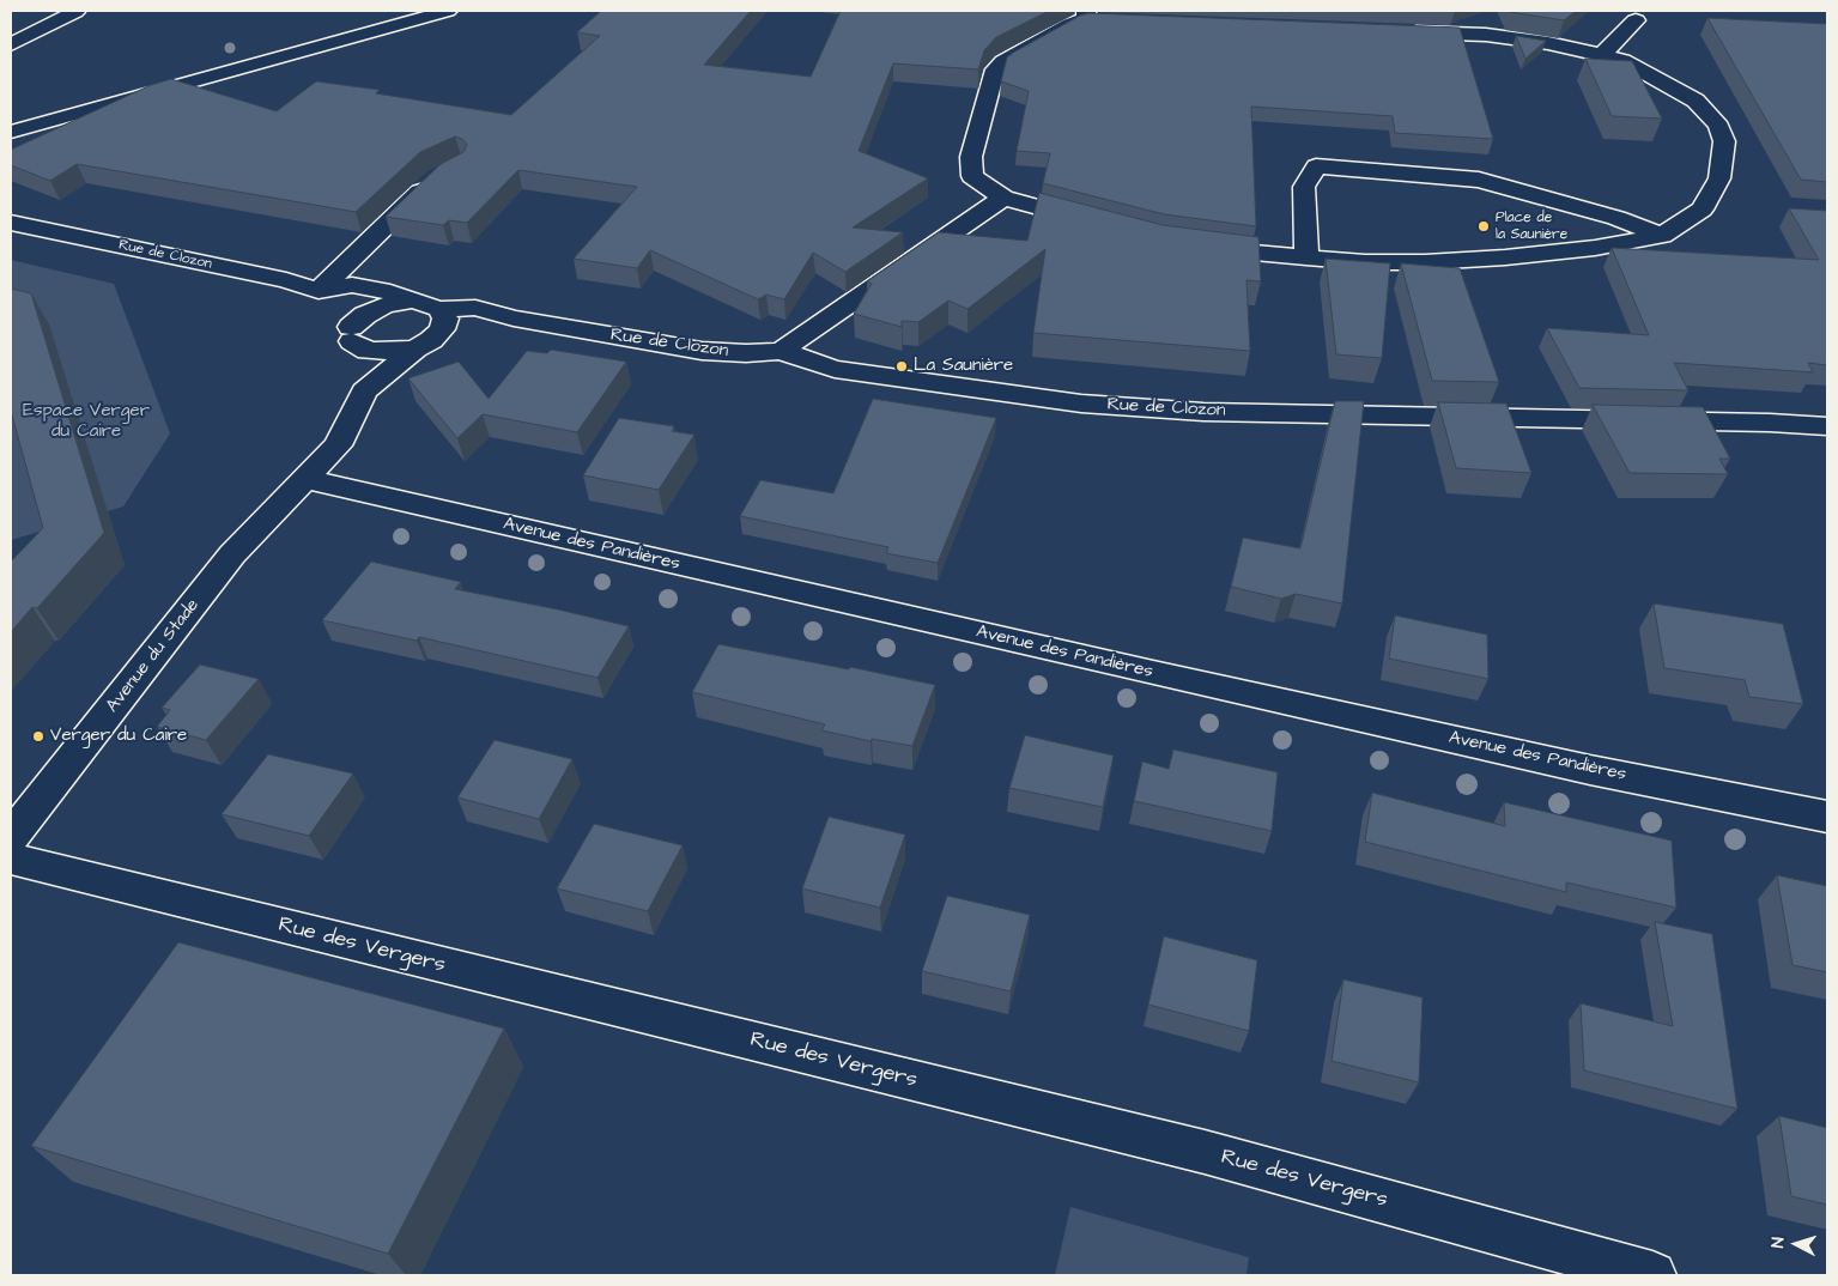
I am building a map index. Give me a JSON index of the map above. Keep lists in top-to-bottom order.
{
  "streets": {
    "street": [
      "Rue de Clozon",
      "Avenue des Pandières",
      "Avenue du Stade",
      "Rue des Vergers"
    ]
  },
  "crossings": [
    ["Rue de Clozon", "Avenue du Stade"],
    ["Avenue des Pandières", "Avenue du Stade"]
  ],
  "parks": ["Espace Verger du Caire"],
  "places": ["Place de la Saunière", "La Saunière", "Verger du Caire"],
  "north": "left"
}
